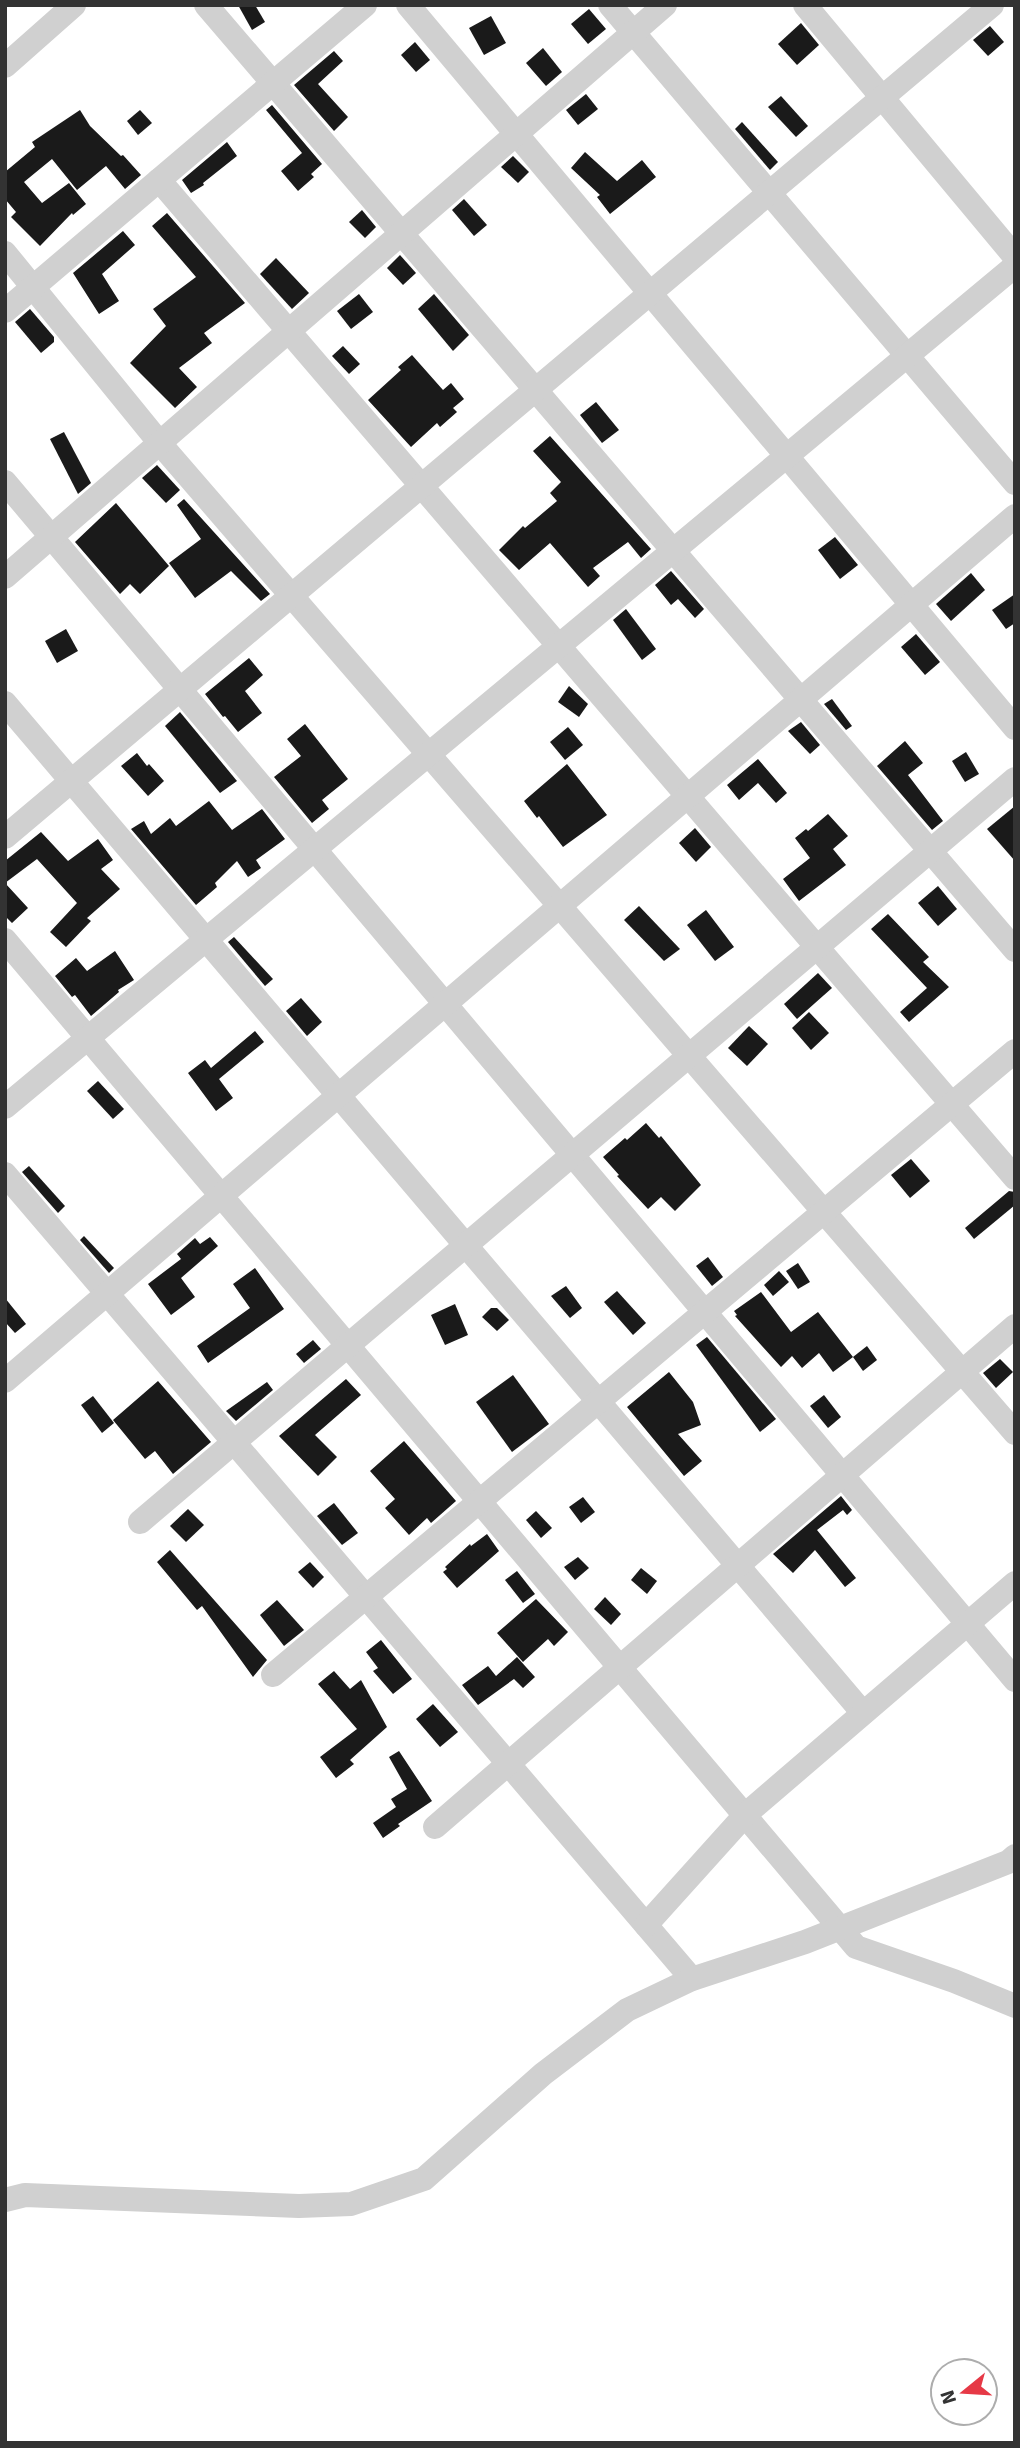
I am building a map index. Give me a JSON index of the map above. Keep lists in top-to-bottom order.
{
  "north": "left"
}
